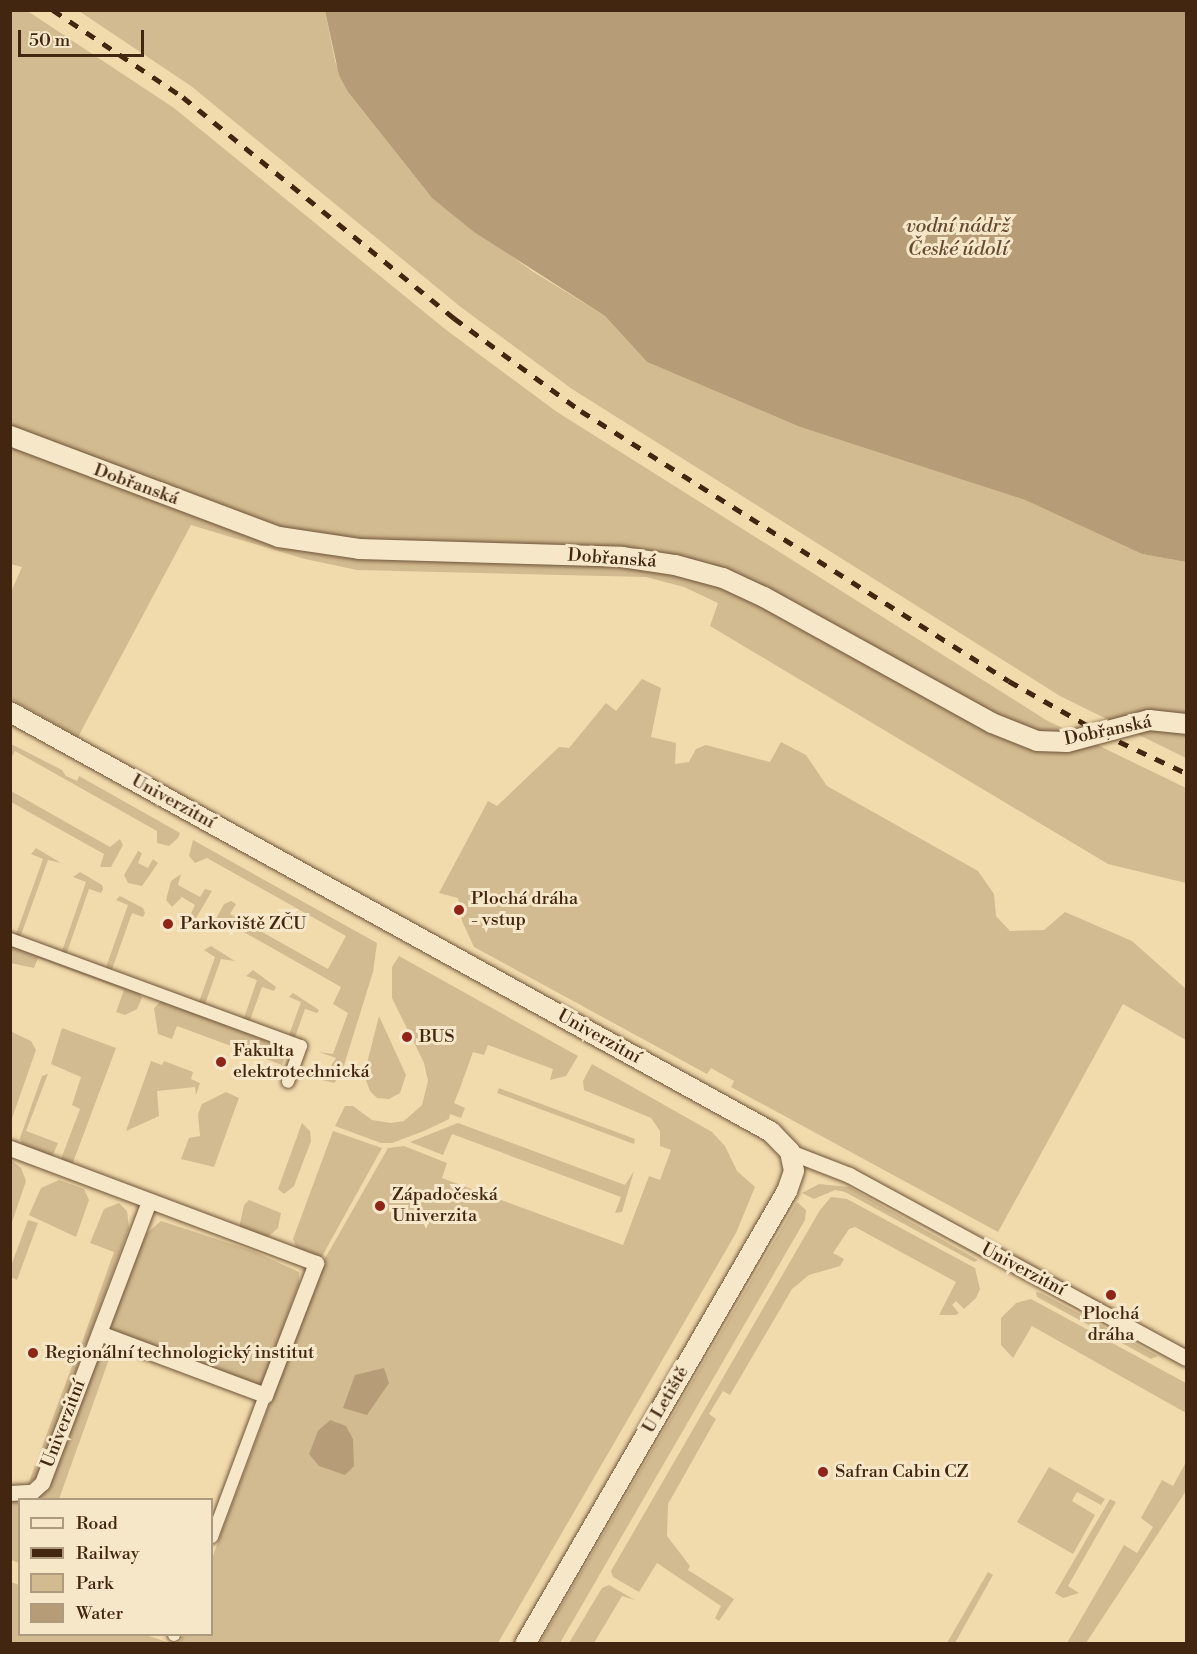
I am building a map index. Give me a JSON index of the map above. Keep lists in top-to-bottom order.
{
  "streets": {
    "street": ["Dobřanská", "Univerzitní", "U Letiště"]
  },
  "crossings": [
    ["Univerzitní", "U Letiště"]
  ],
  "water": ["vodní nádrž České údolí"],
  "places": [
    "Plochá dráha - vstup",
    "Parkoviště ZČU",
    "BUS",
    "Fakulta elektrotechnická",
    "Západočeská Univerzita",
    "Plochá dráha",
    "Regionální technologický institut",
    "Safran Cabin CZ"
  ],
  "legend": [
    "Road",
    "Railway",
    "Park",
    "Water"
  ],
  "scale_bar": "50 m"
}
